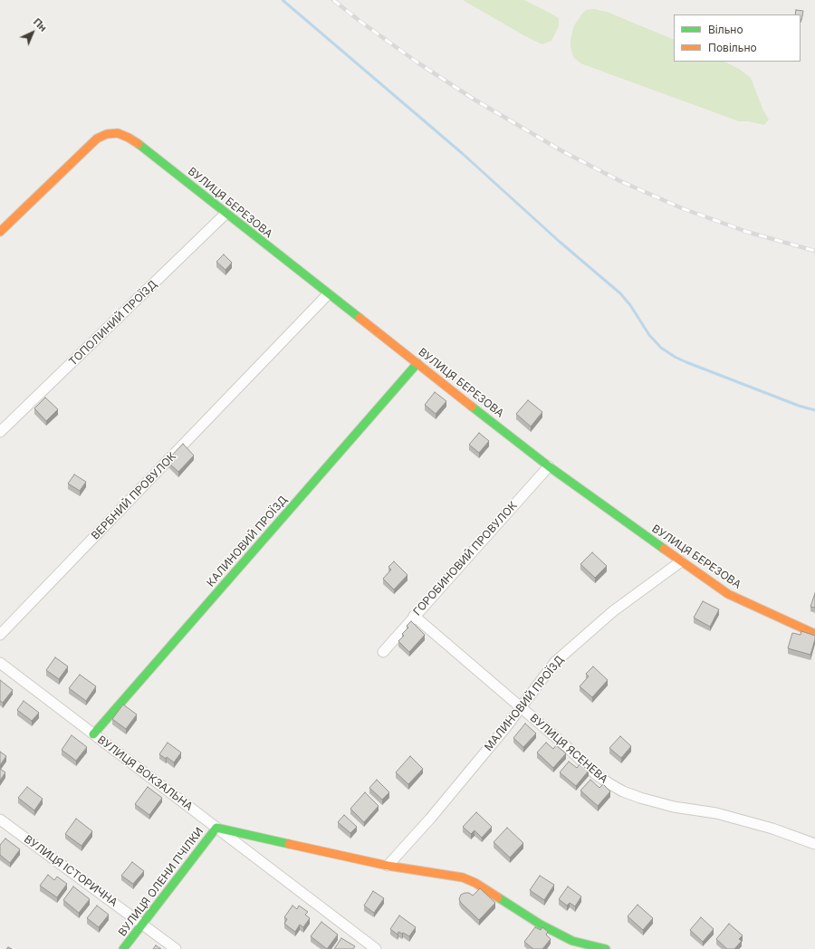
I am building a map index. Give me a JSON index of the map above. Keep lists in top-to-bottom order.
{
  "streets": {
    "street": [
      "ВУЛИЦЯ БЕРЕЗОВА",
      "ТОПОЛИНИЙ ПРОЇЗД",
      "ВЕРБНИЙ ПРОВУЛОК",
      "КАЛИНОВИЙ ПРОЇЗД",
      "ГОРОБИНОВИЙ ПРОВУЛОК",
      "МАЛИНОВИЙ ПРОЇЗД",
      "ВУЛИЦЯ ЯСЕНЕВА",
      "ВУЛИЦЯ ВОКЗАЛЬНА",
      "ВУЛИЦЯ ІСТОРИЧНА",
      "ВУЛИЦЯ ОЛЕНИ ПЧІЛКИ"
    ]
  },
  "crossings": [
    ["ВУЛИЦЯ БЕРЕЗОВА", "ТОПОЛИНИЙ ПРОЇЗД"],
    ["ВУЛИЦЯ БЕРЕЗОВА", "ВЕРБНИЙ ПРОВУЛОК"],
    ["ВУЛИЦЯ БЕРЕЗОВА", "КАЛИНОВИЙ ПРОЇЗД"],
    ["ВУЛИЦЯ БЕРЕЗОВА", "ГОРОБИНОВИЙ ПРОВУЛОК"],
    ["ВУЛИЦЯ БЕРЕЗОВА", "МАЛИНОВИЙ ПРОЇЗД"],
    ["КАЛИНОВИЙ ПРОЇЗД", "ВУЛИЦЯ ВОКЗАЛЬНА"],
    ["ГОРОБИНОВИЙ ПРОВУЛОК", "ВУЛИЦЯ ЯСЕНЕВА"],
    ["МАЛИНОВИЙ ПРОЇЗД", "ВУЛИЦЯ ЯСЕНЕВА"],
    ["ВУЛИЦЯ ВОКЗАЛЬНА", "ВУЛИЦЯ ОЛЕНИ ПЧІЛКИ"],
    ["ВУЛИЦЯ ІСТОРИЧНА", "ВУЛИЦЯ ОЛЕНИ ПЧІЛКИ"]
  ],
  "legend": ["Вільно", "Повільно"],
  "north": "top right"
}
